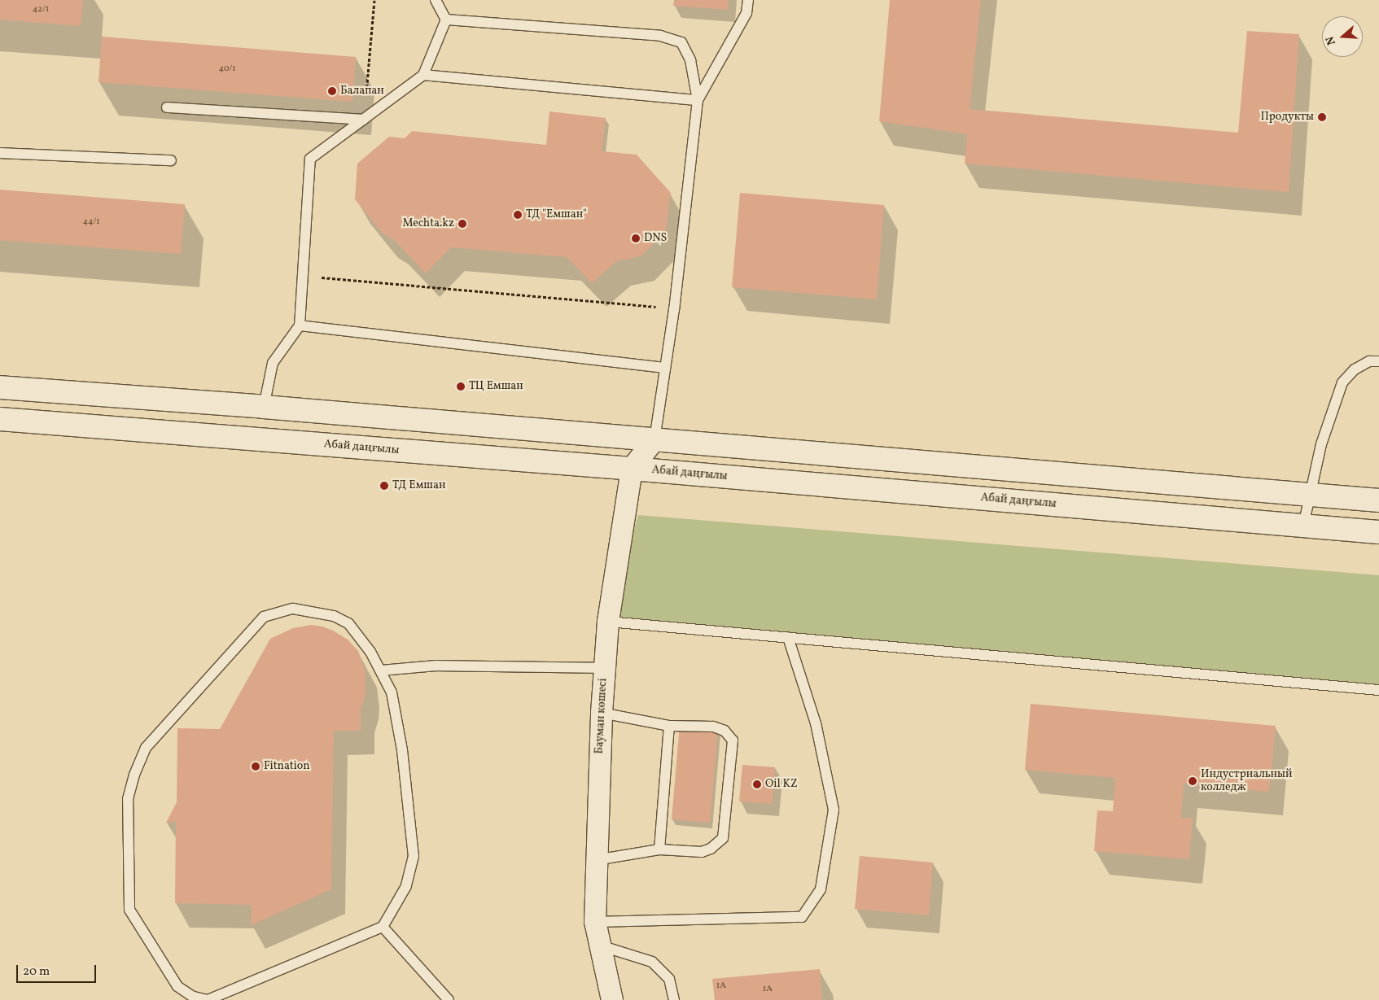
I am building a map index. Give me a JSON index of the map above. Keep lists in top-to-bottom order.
{
  "streets": {
    "main road": ["Абай даңғылы"],
    "street": ["Бауман көшесі"]
  },
  "crossings": [
    ["Абай даңғылы", "Бауман көшесі"]
  ],
  "places": [
    "Балапан",
    "Продукты",
    "ТД \"Емшан\"",
    "Mechta.kz",
    "DNS",
    "ТЦ Емшан",
    "ТД Емшан",
    "Fitnation",
    "Индустриальный колледж",
    "Oil KZ"
  ],
  "house_numbers": [
    "42/1",
    "40/1",
    "44/1",
    "1A",
    "1A"
  ],
  "scale_bar": "20 m",
  "north": "left"
}
